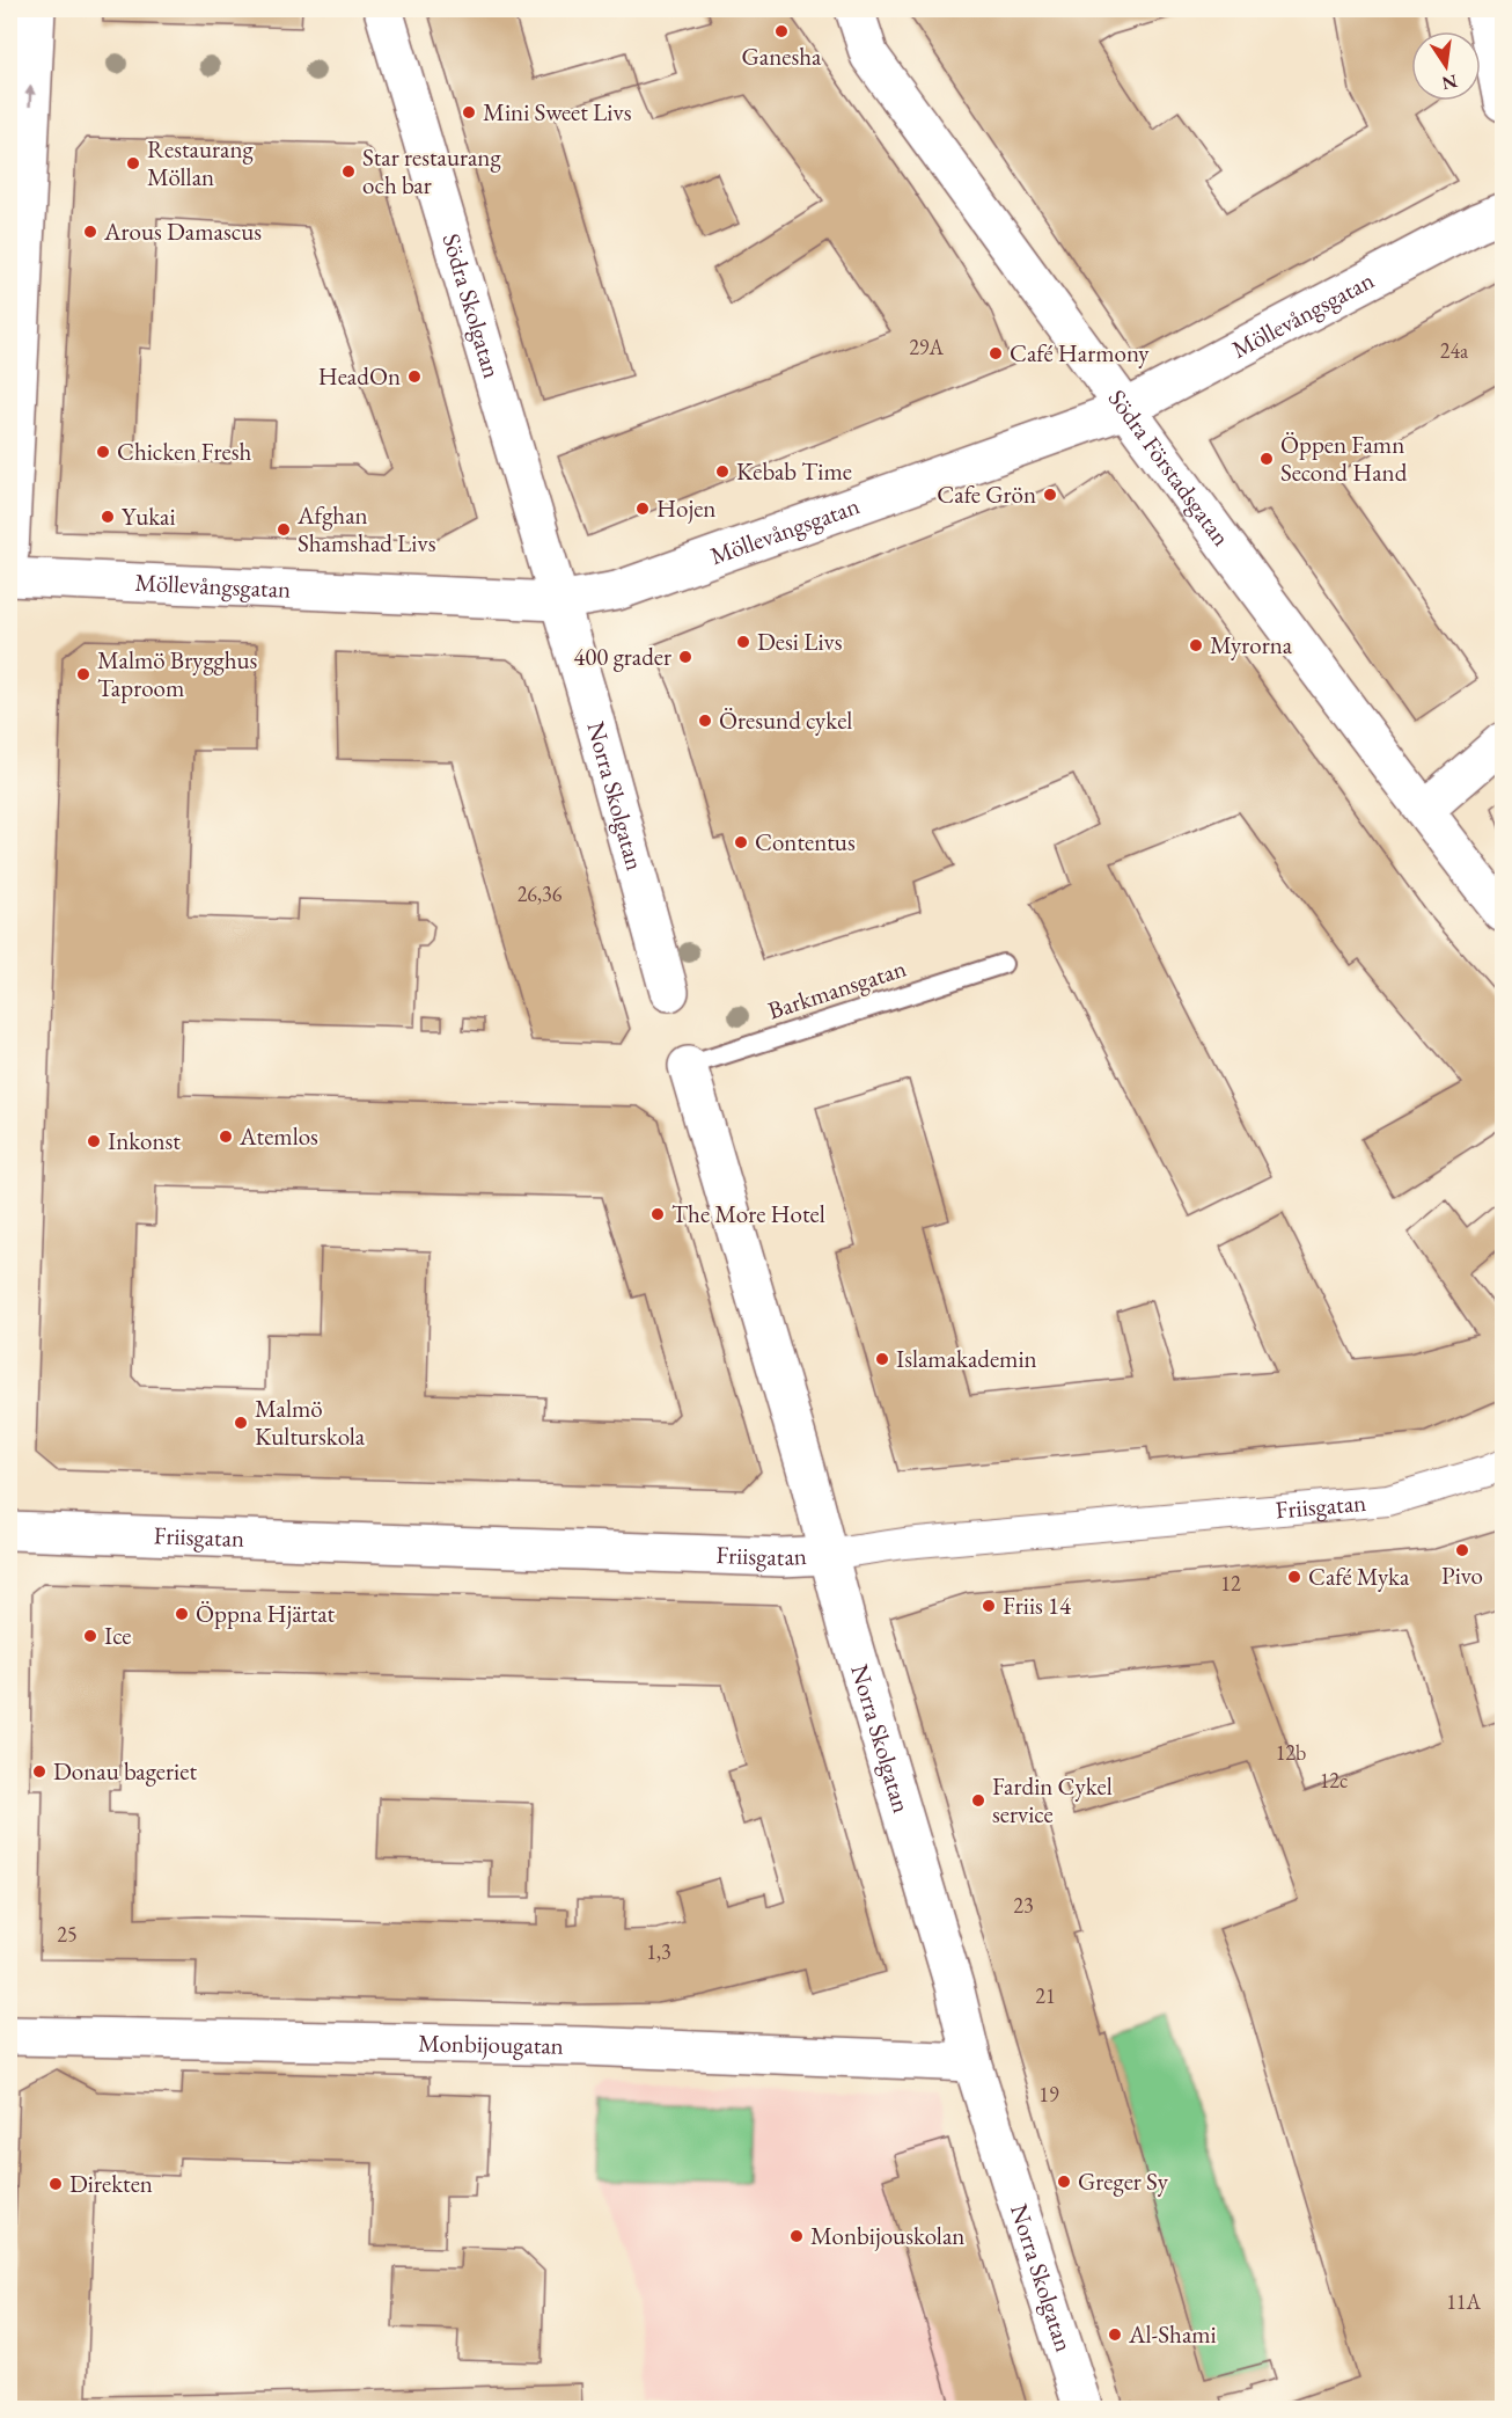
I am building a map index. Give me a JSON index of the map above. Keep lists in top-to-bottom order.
{
  "streets": {
    "street": [
      "Södra Skolgatan",
      "Möllevångsgatan",
      "Södra Förstadsgatan",
      "Norra Skolgatan",
      "Friisgatan",
      "Monbijougatan"
    ],
    "lane": ["Barkmansgatan"]
  },
  "crossings": [
    ["Södra Skolgatan", "Möllevångsgatan"],
    ["Södra Skolgatan", "Norra Skolgatan"],
    ["Möllevångsgatan", "Södra Förstadsgatan"],
    ["Möllevångsgatan", "Norra Skolgatan"],
    ["Norra Skolgatan", "Barkmansgatan"],
    ["Norra Skolgatan", "Friisgatan"],
    ["Norra Skolgatan", "Monbijougatan"]
  ],
  "places": [
    "Ganesha",
    "Mini Sweet Livs",
    "Restaurang Möllan",
    "Star restaurang och bar",
    "Arous Damascus",
    "Café Harmony",
    "HeadOn",
    "Chicken Fresh",
    "Öppen Famn Second Hand",
    "Kebab Time",
    "Cafe Grön",
    "Hojen",
    "Yukai",
    "Afghan Shamshad Livs",
    "Desi Livs",
    "Myrorna",
    "400 grader",
    "Malmö Brygghus Taproom",
    "Öresund cykel",
    "Contentus",
    "Atemlos",
    "Inkonst",
    "The More Hotel",
    "Islamakademin",
    "Malmö Kulturskola",
    "Pivo",
    "Café Myka",
    "Friis 14",
    "Öppna Hjärtat",
    "Ice",
    "Donau bageriet",
    "Fardin Cykel service",
    "Greger Sy",
    "Direkten",
    "Monbijouskolan",
    "Al-Shami"
  ],
  "house_numbers": [
    "29A",
    "24a",
    "26,36",
    "12",
    "12b",
    "12c",
    "23",
    "25",
    "1,3",
    "21",
    "19",
    "11A"
  ],
  "north": "bottom"
}
